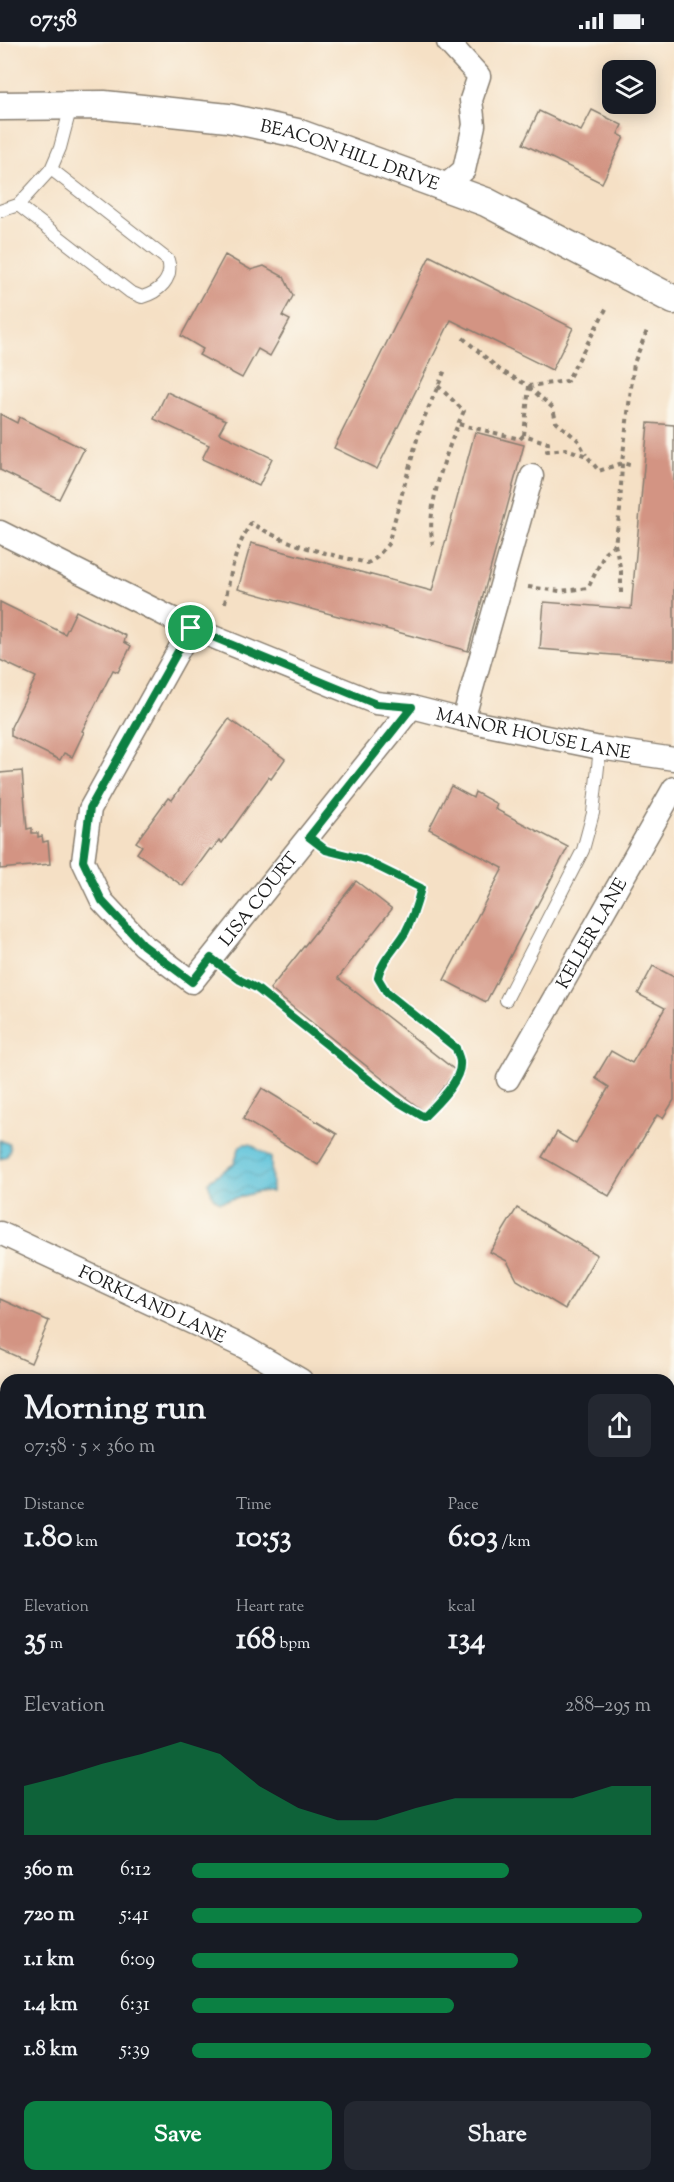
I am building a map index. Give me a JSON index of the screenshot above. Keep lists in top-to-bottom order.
{
  "streets": {
    "street": [
      "BEACON HILL DRIVE",
      "MANOR HOUSE LANE",
      "LISA COURT",
      "KELLER LANE",
      "FORKLAND LANE"
    ]
  },
  "crossings": [
    ["MANOR HOUSE LANE", "LISA COURT"]
  ],
  "page": {
    "status": "07:58",
    "heading": ["Morning run", "07:58 · 5 × 360 m"],
    "stats": [
      ["Distance", "1.80 km"],
      ["Time", "10:53"],
      ["Pace", "6:03 /km"],
      ["Elevation", "35 m"],
      ["Heart rate", "168 bpm"],
      ["kcal", "134"]
    ],
    "chart": ["Elevation", "288–295 m"],
    "list": [
      {
        "name": "360 m",
        "note": "6:12"
      },
      {
        "name": "720 m",
        "note": "5:41"
      },
      {
        "name": "1.1 km",
        "note": "6:09"
      },
      {
        "name": "1.4 km",
        "note": "6:31"
      },
      {
        "name": "1.8 km",
        "note": "5:39"
      }
    ],
    "buttons": ["Save", "Share"]
  }
}
